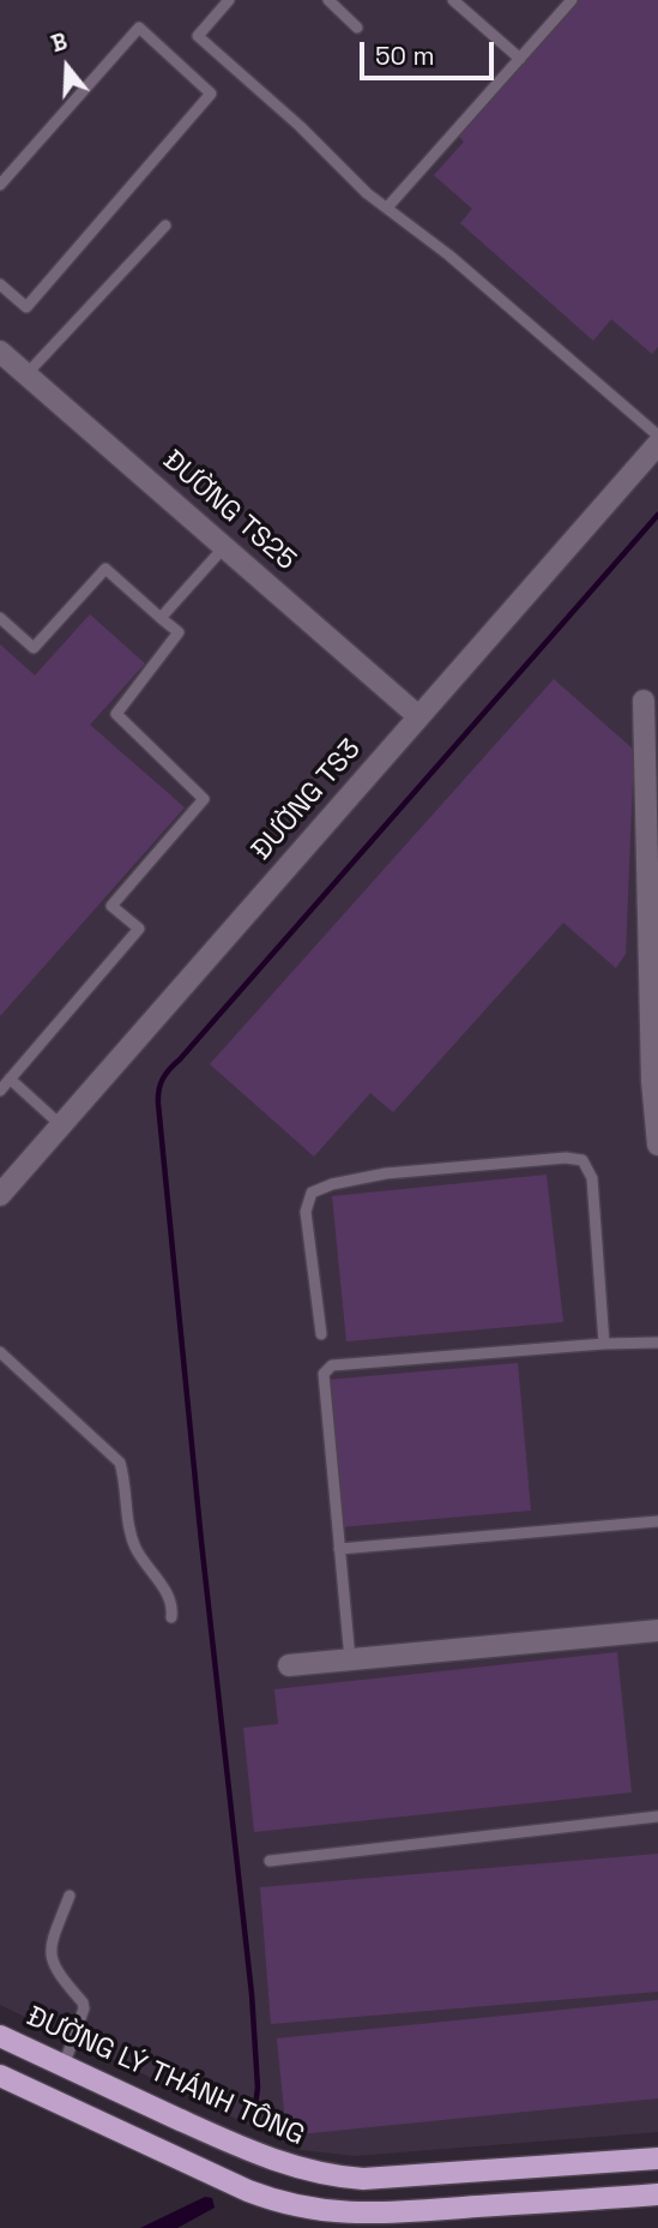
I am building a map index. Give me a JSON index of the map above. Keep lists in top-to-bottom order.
{
  "streets": {
    "main road": ["ĐƯỜNG LÝ THÁNH TÔNG"],
    "street": ["ĐƯỜNG TS25", "ĐƯỜNG TS3"]
  },
  "crossings": [
    ["ĐƯỜNG TS25", "ĐƯỜNG TS3"]
  ],
  "scale_bar": "50 m",
  "north": "top"
}
